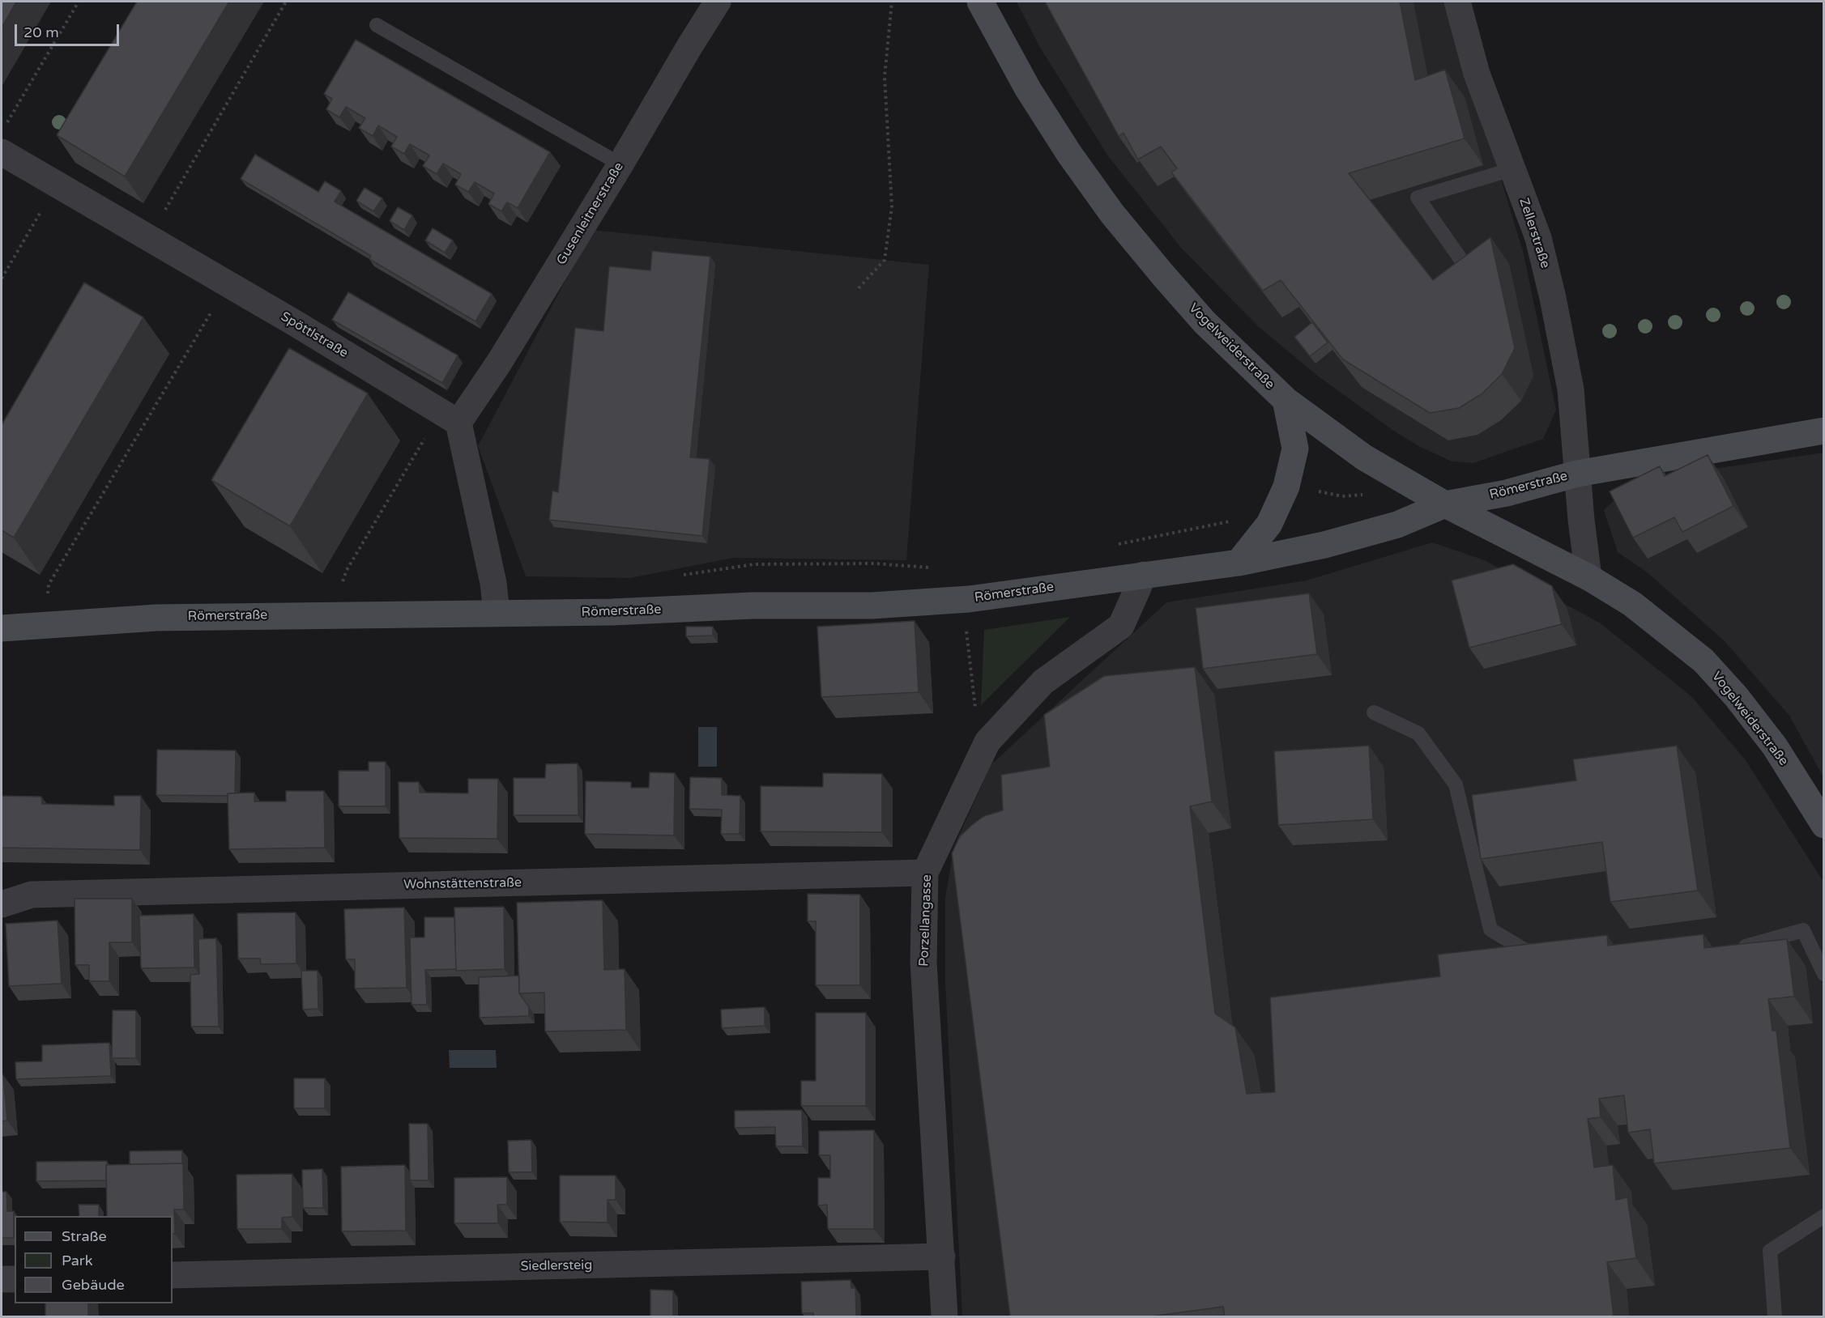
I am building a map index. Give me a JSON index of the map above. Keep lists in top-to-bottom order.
{
  "streets": {
    "main road": ["Vogelweiderstraße", "Römerstraße"],
    "street": [
      "Gusenleitnerstraße",
      "Zellerstraße",
      "Spöttlstraße",
      "Wohnstättenstraße",
      "Porzellangasse",
      "Siedlersteig"
    ]
  },
  "crossings": [
    ["Gusenleitnerstraße", "Spöttlstraße"],
    ["Zellerstraße", "Römerstraße"],
    ["Vogelweiderstraße", "Römerstraße"],
    ["Römerstraße", "Porzellangasse"],
    ["Wohnstättenstraße", "Porzellangasse"],
    ["Porzellangasse", "Siedlersteig"]
  ],
  "legend": ["Straße", "Park", "Gebäude"],
  "scale_bar": "20 m"
}
